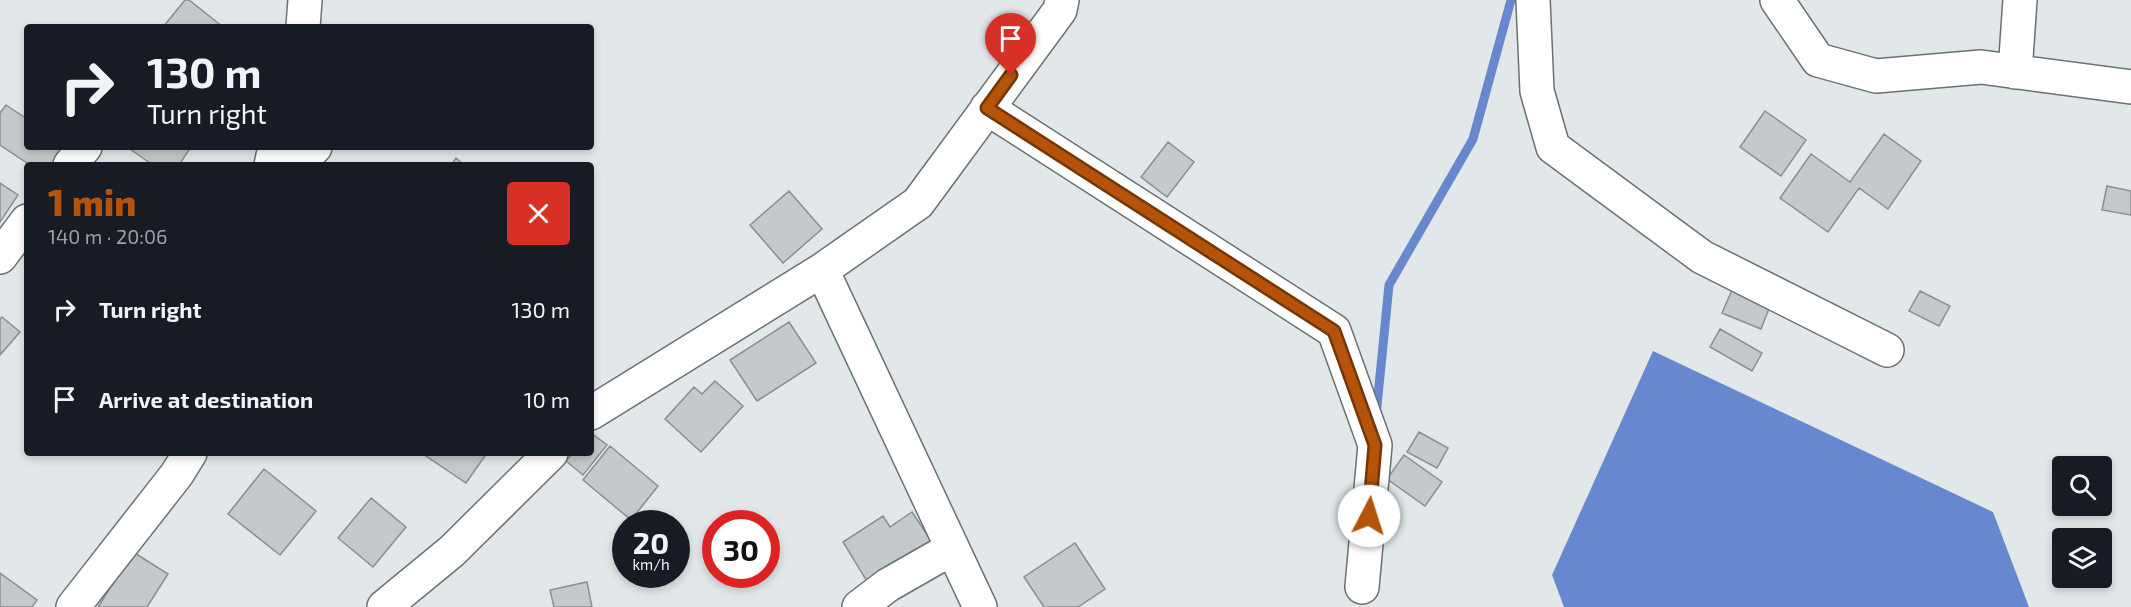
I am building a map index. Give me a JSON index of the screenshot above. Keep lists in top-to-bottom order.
{
  "page": {
    "turn": ["130 m", "Turn right"],
    "heading": ["1 min", "140 m · 20:06"],
    "list": [
      {
        "name": "Turn right",
        "value": "130 m"
      },
      {
        "name": "Arrive at destination",
        "value": "10 m"
      }
    ],
    "speed": "20 km/h",
    "limit": "30"
  }
}
